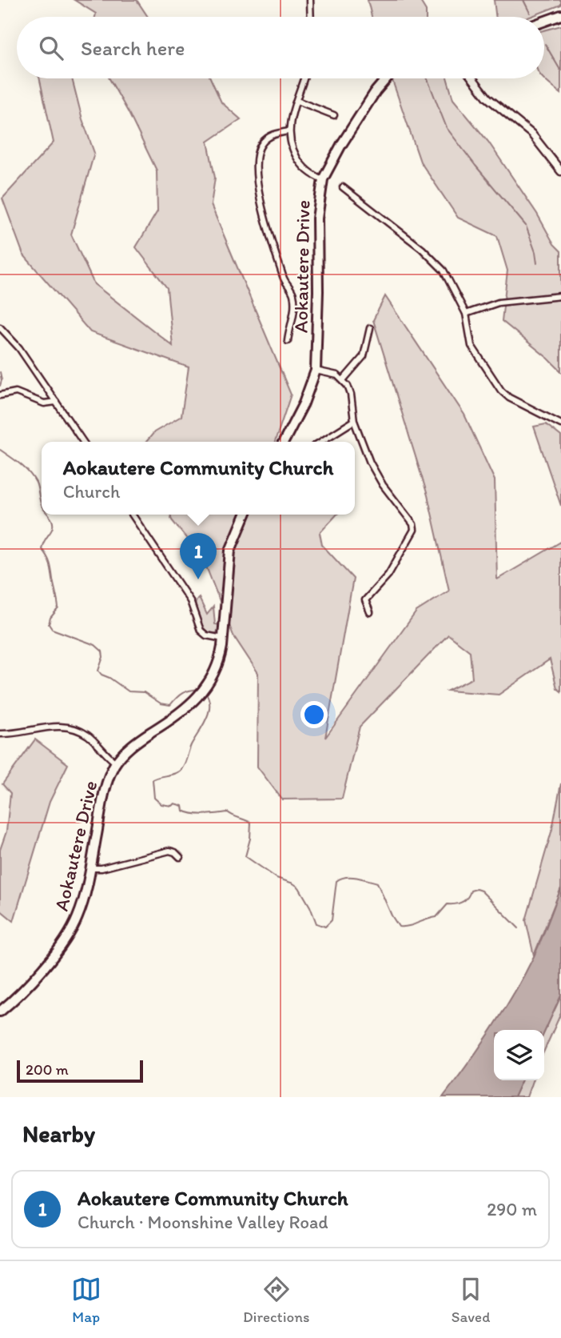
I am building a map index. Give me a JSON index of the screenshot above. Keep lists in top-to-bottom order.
{
  "streets": {
    "highway": ["Aokautere Drive"]
  },
  "scale_bar": "200 m",
  "page": {
    "search": "Search here",
    "popup": ["Aokautere Community Church", "Church"],
    "pins": "1",
    "scale": "200 m",
    "heading": "Nearby",
    "list": [
      {
        "mark": "1",
        "name": "Aokautere Community Church",
        "note": "Church · Moonshine Valley Road",
        "value": "290 m"
      }
    ],
    "nav": ["Map", "Directions", "Saved"]
  }
}
